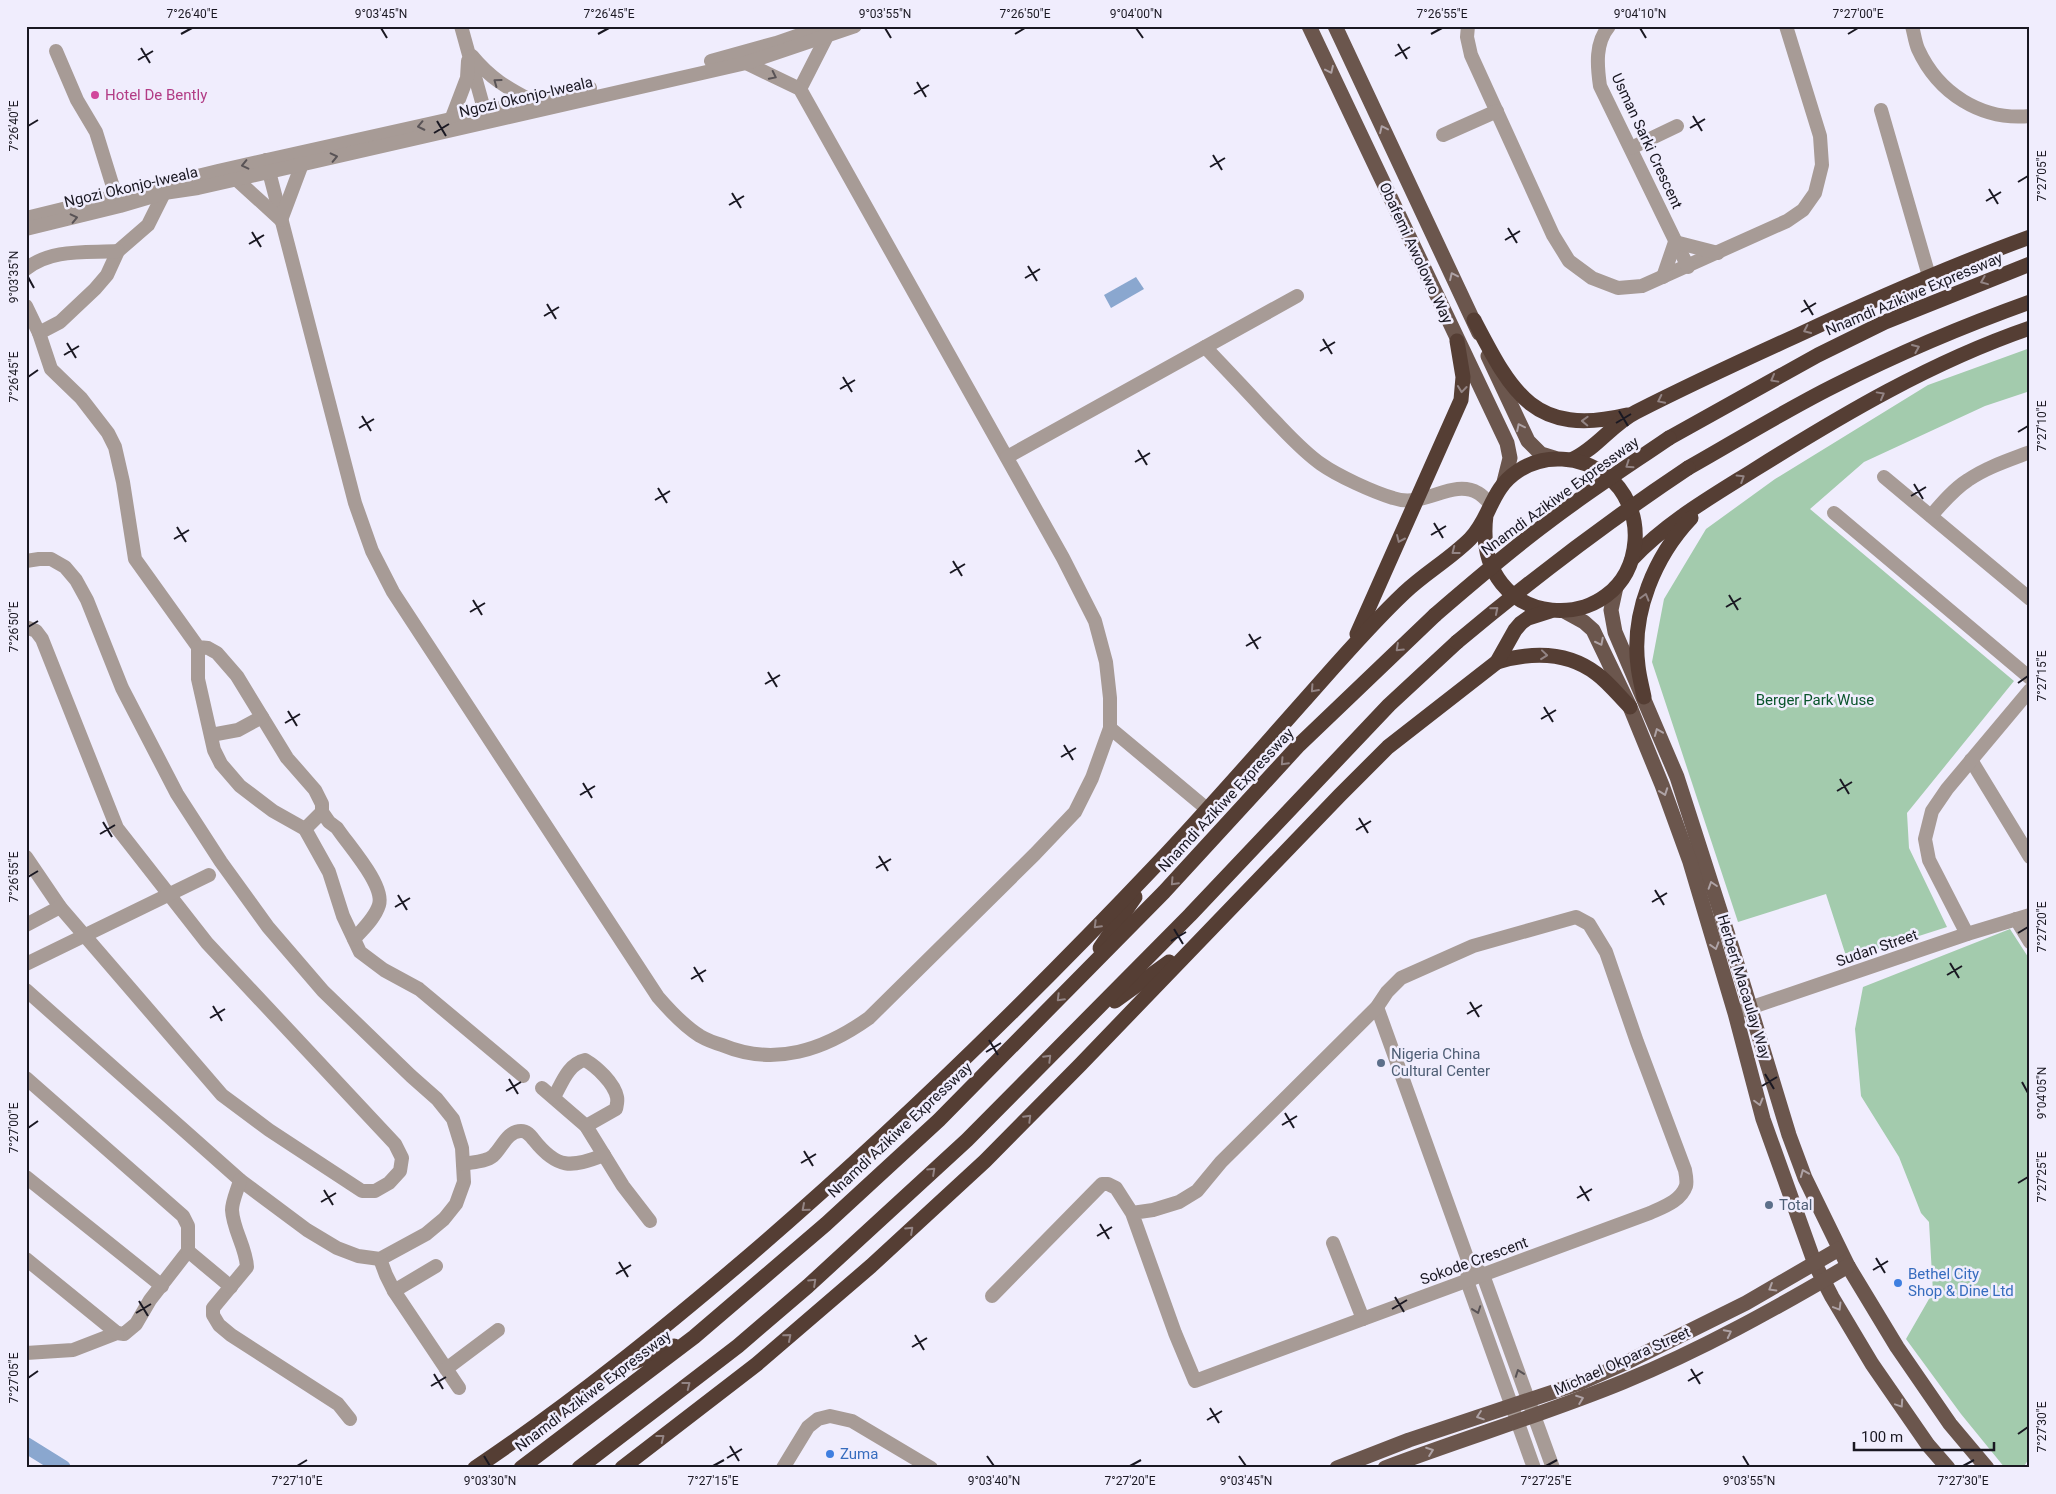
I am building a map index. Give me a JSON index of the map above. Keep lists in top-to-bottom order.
{
  "streets": {
    "highway": ["Nnamdi Azikiwe Expressway"],
    "main road": ["Obafemi Awolowo Way", "Herbert Macaulay Way", "Michael Okpara Street"],
    "street": [
      "Ngozi Okonjo-Iweala",
      "Usman Sarki Crescent",
      "Sudan Street",
      "Sokode Crescent"
    ]
  },
  "crossings": [
    ["Obafemi Awolowo Way", "Nnamdi Azikiwe Expressway"],
    ["Obafemi Awolowo Way", "Herbert Macaulay Way"],
    ["Nnamdi Azikiwe Expressway", "Herbert Macaulay Way"],
    ["Sudan Street", "Herbert Macaulay Way"],
    ["Herbert Macaulay Way", "Michael Okpara Street"]
  ],
  "parks": ["Berger Park Wuse"],
  "places": [
    "Hotel De Bently",
    "Nigeria China Cultural Center",
    "Total",
    "Bethel City Shop & Dine Ltd",
    "Zuma"
  ],
  "scale_bar": "100 m",
  "coordinates": [
    "7°26'40\"E",
    "9°03'45\"N",
    "7°26'45\"E",
    "9°03'55\"N",
    "7°26'50\"E",
    "9°04'00\"N",
    "7°26'55\"E",
    "9°04'10\"N",
    "7°27'00\"E",
    "7°27'05\"E",
    "9°03'35\"N",
    "7°27'10\"E",
    "7°27'15\"E",
    "7°27'20\"E",
    "9°04'05\"N",
    "7°27'25\"E",
    "7°27'30\"E",
    "9°03'30\"N",
    "9°03'40\"N"
  ]
}
